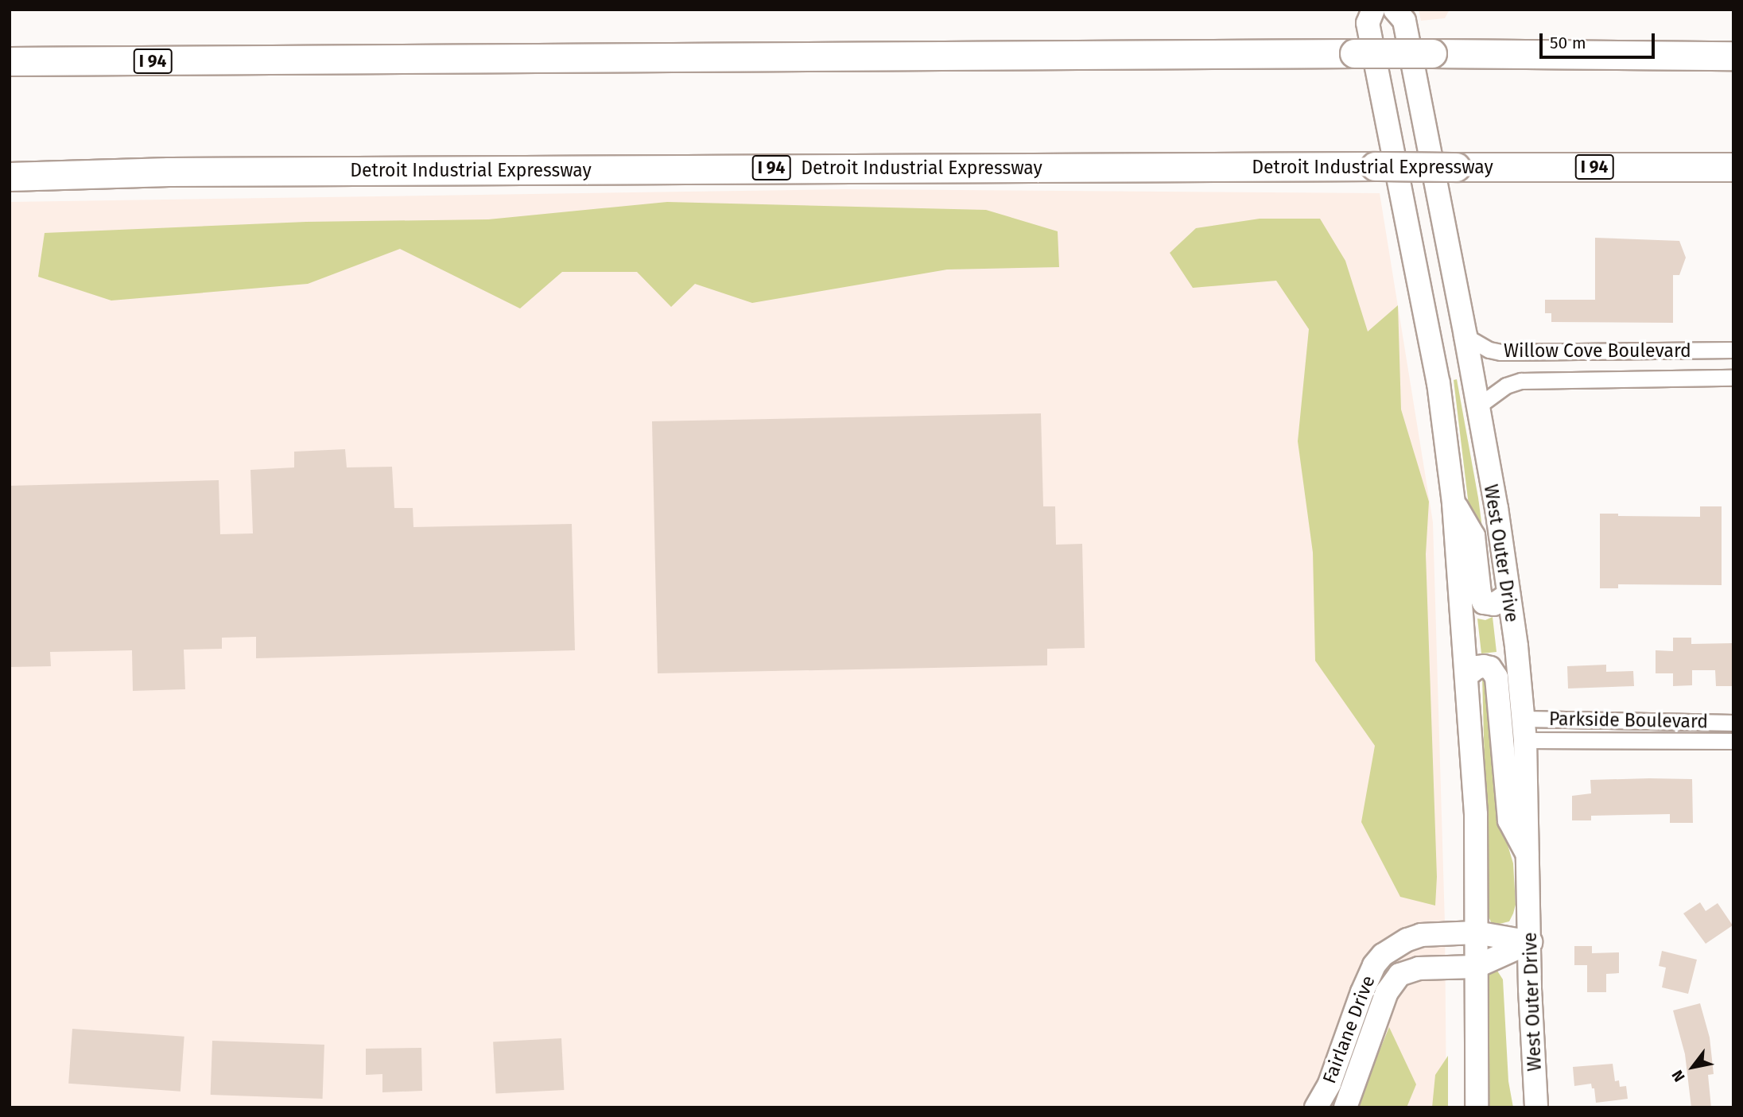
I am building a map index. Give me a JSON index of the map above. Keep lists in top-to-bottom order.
{
  "streets": {
    "highway": ["I 94", "Detroit Industrial Expressway"],
    "main road": ["West Outer Drive", "Fairlane Drive"],
    "street": ["Willow Cove Boulevard", "Parkside Boulevard"]
  },
  "crossings": [
    ["Willow Cove Boulevard", "West Outer Drive"],
    ["West Outer Drive", "Parkside Boulevard"],
    ["West Outer Drive", "Fairlane Drive"]
  ],
  "scale_bar": "50 m",
  "north": "bottom left"
}
